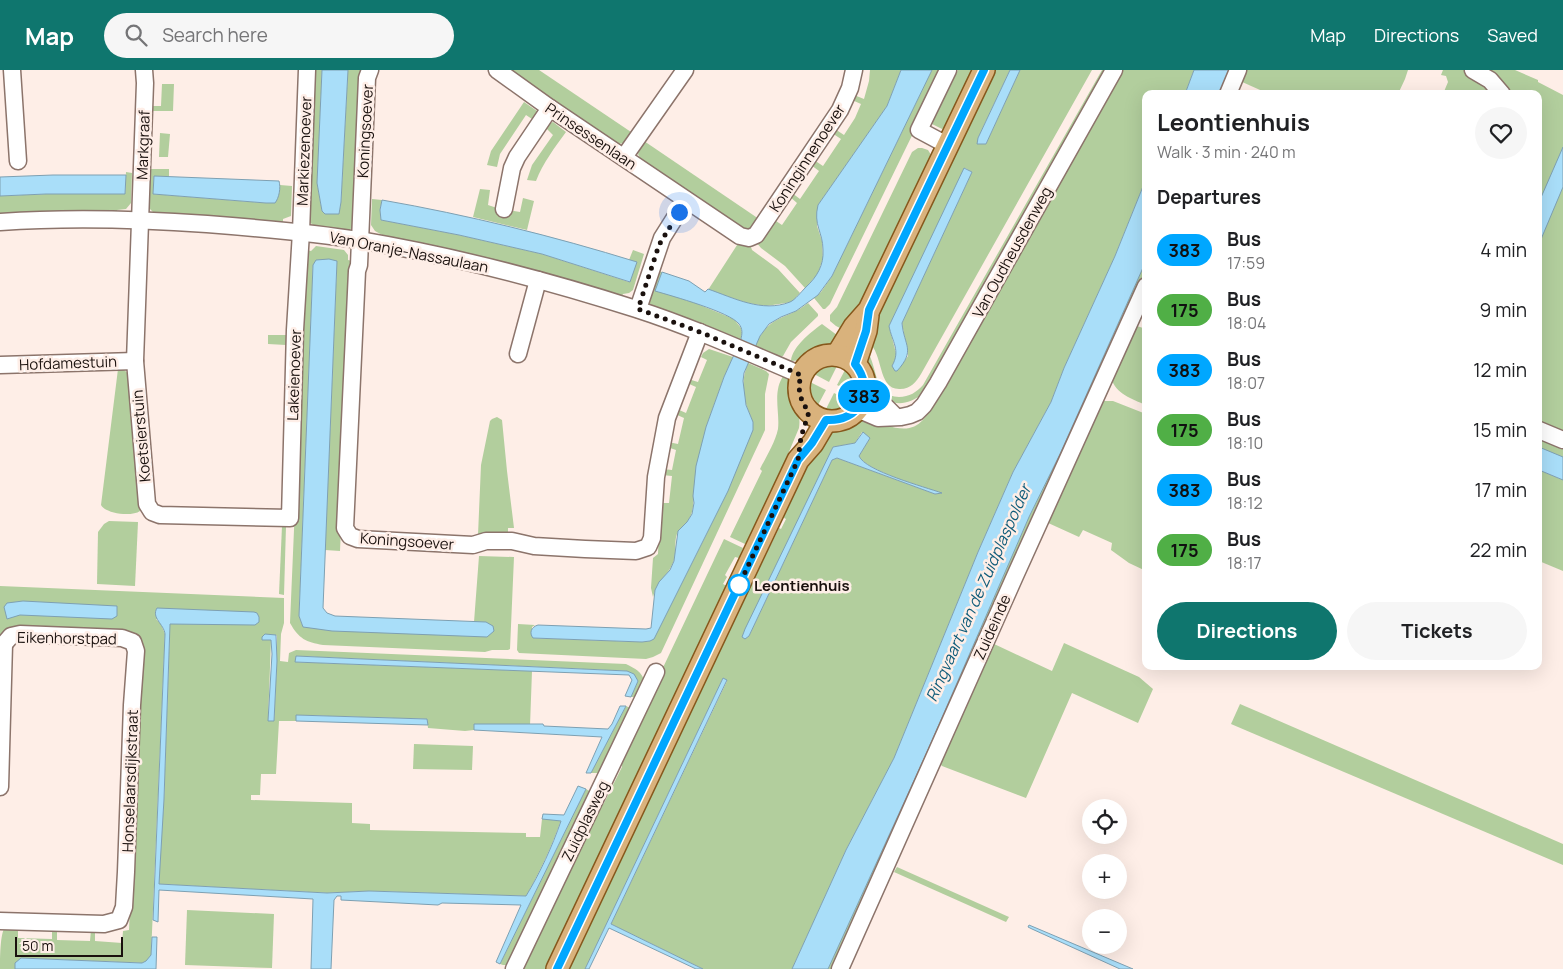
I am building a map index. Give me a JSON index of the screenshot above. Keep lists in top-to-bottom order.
{
  "streets": {
    "street": [
      "Koningsoever",
      "Prinsessenlaan",
      "Markgraaf",
      "Markiezenoever",
      "Koninginnenoever",
      "Van Oranje-Nassaulaan",
      "Van Oudheusdenweg",
      "Hofdamestuin",
      "Lakeienoever",
      "Koetsierstuin",
      "Zuideinde",
      "Eikenhorstpad",
      "Honselaarsdijkstraat",
      "Zuidplasweg"
    ]
  },
  "crossings": [
    ["Koningsoever", "Van Oranje-Nassaulaan"],
    ["Prinsessenlaan", "Koninginnenoever"],
    ["Markgraaf", "Van Oranje-Nassaulaan"],
    ["Markgraaf", "Koetsierstuin"],
    ["Markiezenoever", "Van Oranje-Nassaulaan"],
    ["Markiezenoever", "Lakeienoever"],
    ["Van Oranje-Nassaulaan", "Van Oudheusdenweg"],
    ["Van Oranje-Nassaulaan", "Lakeienoever"],
    ["Van Oranje-Nassaulaan", "Koetsierstuin"],
    ["Hofdamestuin", "Koetsierstuin"],
    ["Lakeienoever", "Koetsierstuin"],
    ["Eikenhorstpad", "Honselaarsdijkstraat"]
  ],
  "water": ["Ringvaart van de Zuidplaspolder"],
  "places": ["Leontienhuis"],
  "lines": ["bus line 383"],
  "scale_bar": "50 m",
  "page": {
    "header": "Map",
    "search": "Search here",
    "nav": ["Map", "Directions", "Saved"],
    "on_map": "383",
    "heading": [
      ["Leontienhuis", "Walk · 3 min · 240 m"],
      "Departures"
    ],
    "list": [
      {
        "mark": "383",
        "name": "Bus",
        "note": "17:59",
        "value": "4 min"
      },
      {
        "mark": "175",
        "name": "Bus",
        "note": "18:04",
        "value": "9 min"
      },
      {
        "mark": "383",
        "name": "Bus",
        "note": "18:07",
        "value": "12 min"
      },
      {
        "mark": "175",
        "name": "Bus",
        "note": "18:10",
        "value": "15 min"
      },
      {
        "mark": "383",
        "name": "Bus",
        "note": "18:12",
        "value": "17 min"
      },
      {
        "mark": "175",
        "name": "Bus",
        "note": "18:17",
        "value": "22 min"
      }
    ],
    "buttons": ["Directions", "Tickets"],
    "map_buttons": ["+", "−"],
    "scale": "50 m"
  }
}
